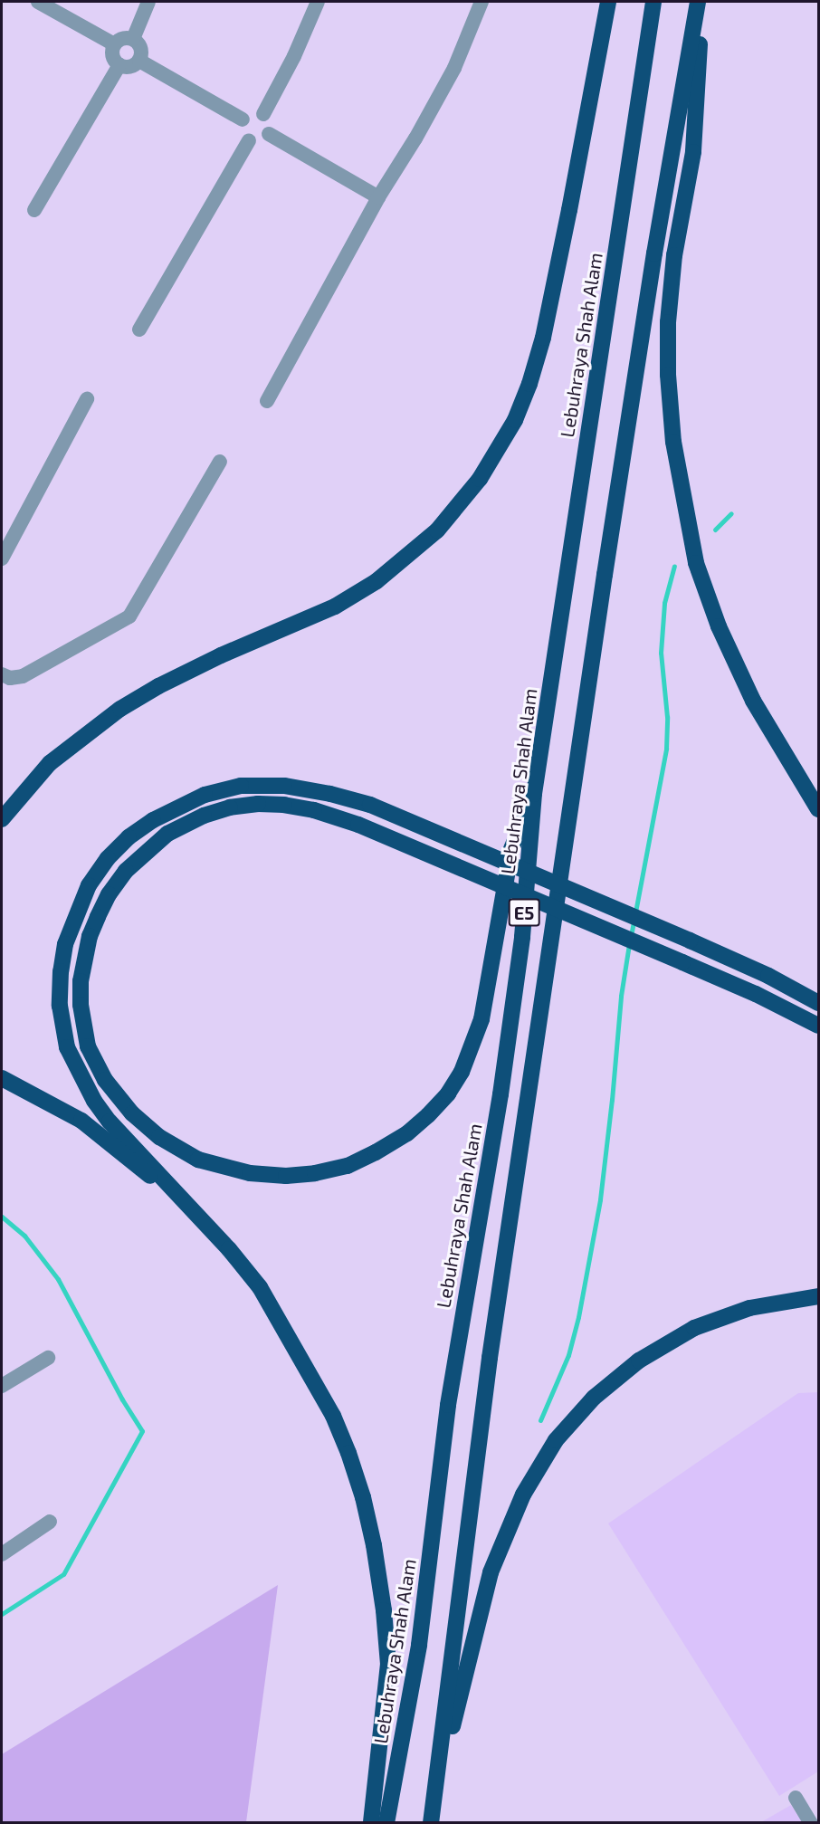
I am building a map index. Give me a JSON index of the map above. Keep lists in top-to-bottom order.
{
  "streets": {
    "highway": ["Lebuhraya Shah Alam", "E5"]
  }
}
